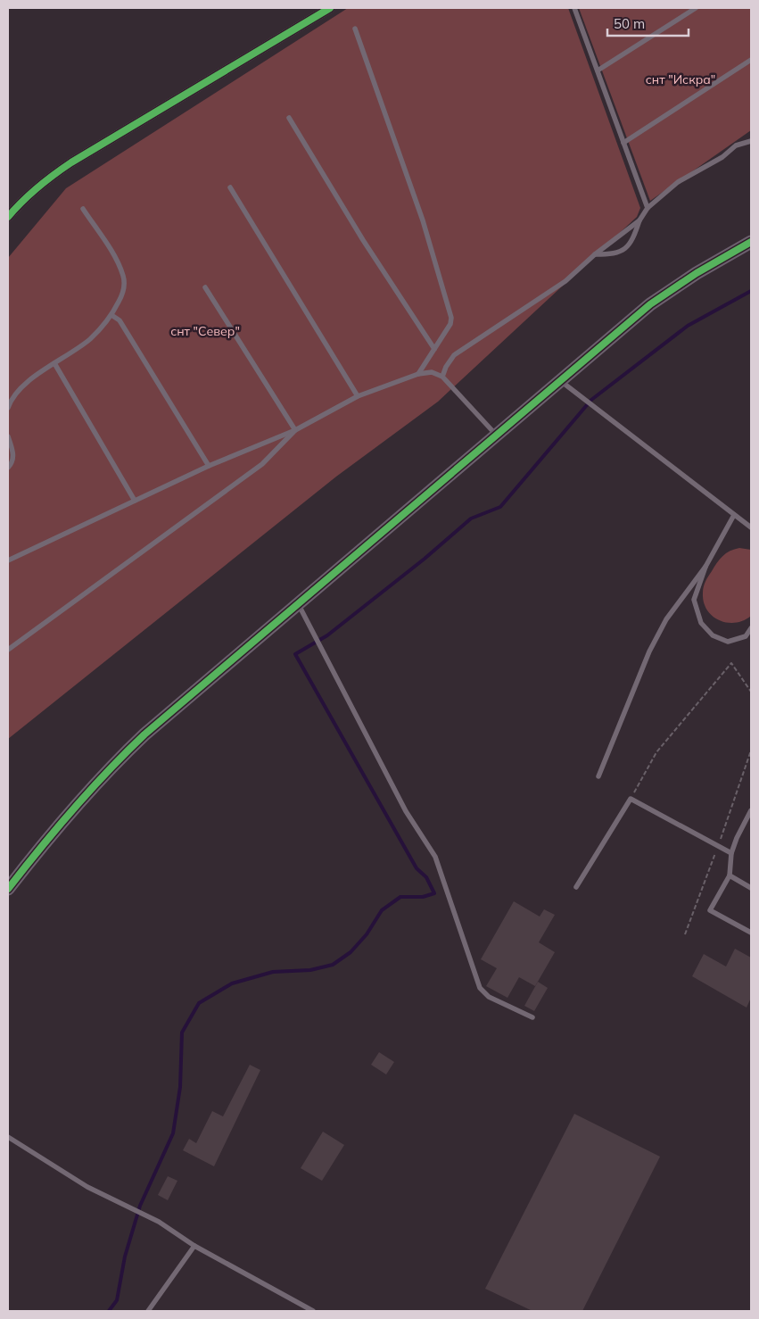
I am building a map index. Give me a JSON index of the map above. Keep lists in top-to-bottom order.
{
  "parks": ["снт \"Искра\"", "снт \"Север\""],
  "scale_bar": "50 m"
}
